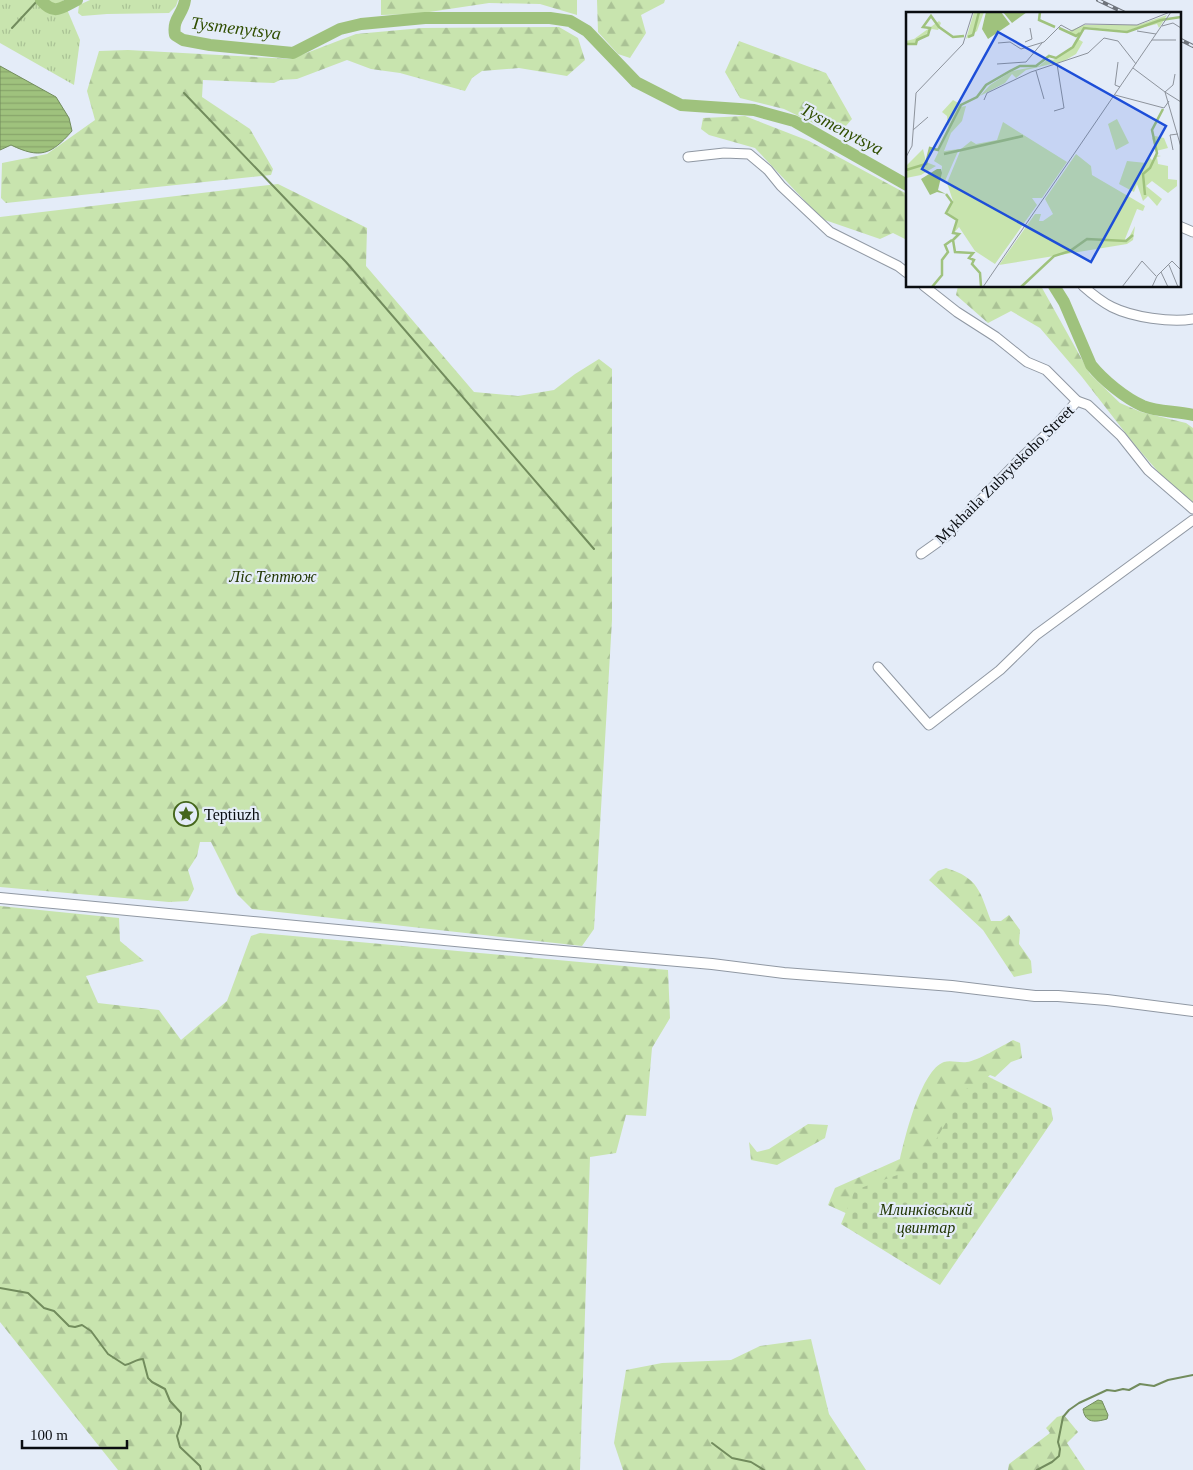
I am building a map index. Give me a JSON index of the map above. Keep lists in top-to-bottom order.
{
  "streets": {
    "street": ["Mykhaila Zubrytskoho Street"]
  },
  "water": ["Tysmenytsya"],
  "parks": ["Ліс Тептюж", "Млинківський цвинтар"],
  "places": {
    "place": ["Teptiuzh"]
  },
  "scale_bar": "100 m"
}
